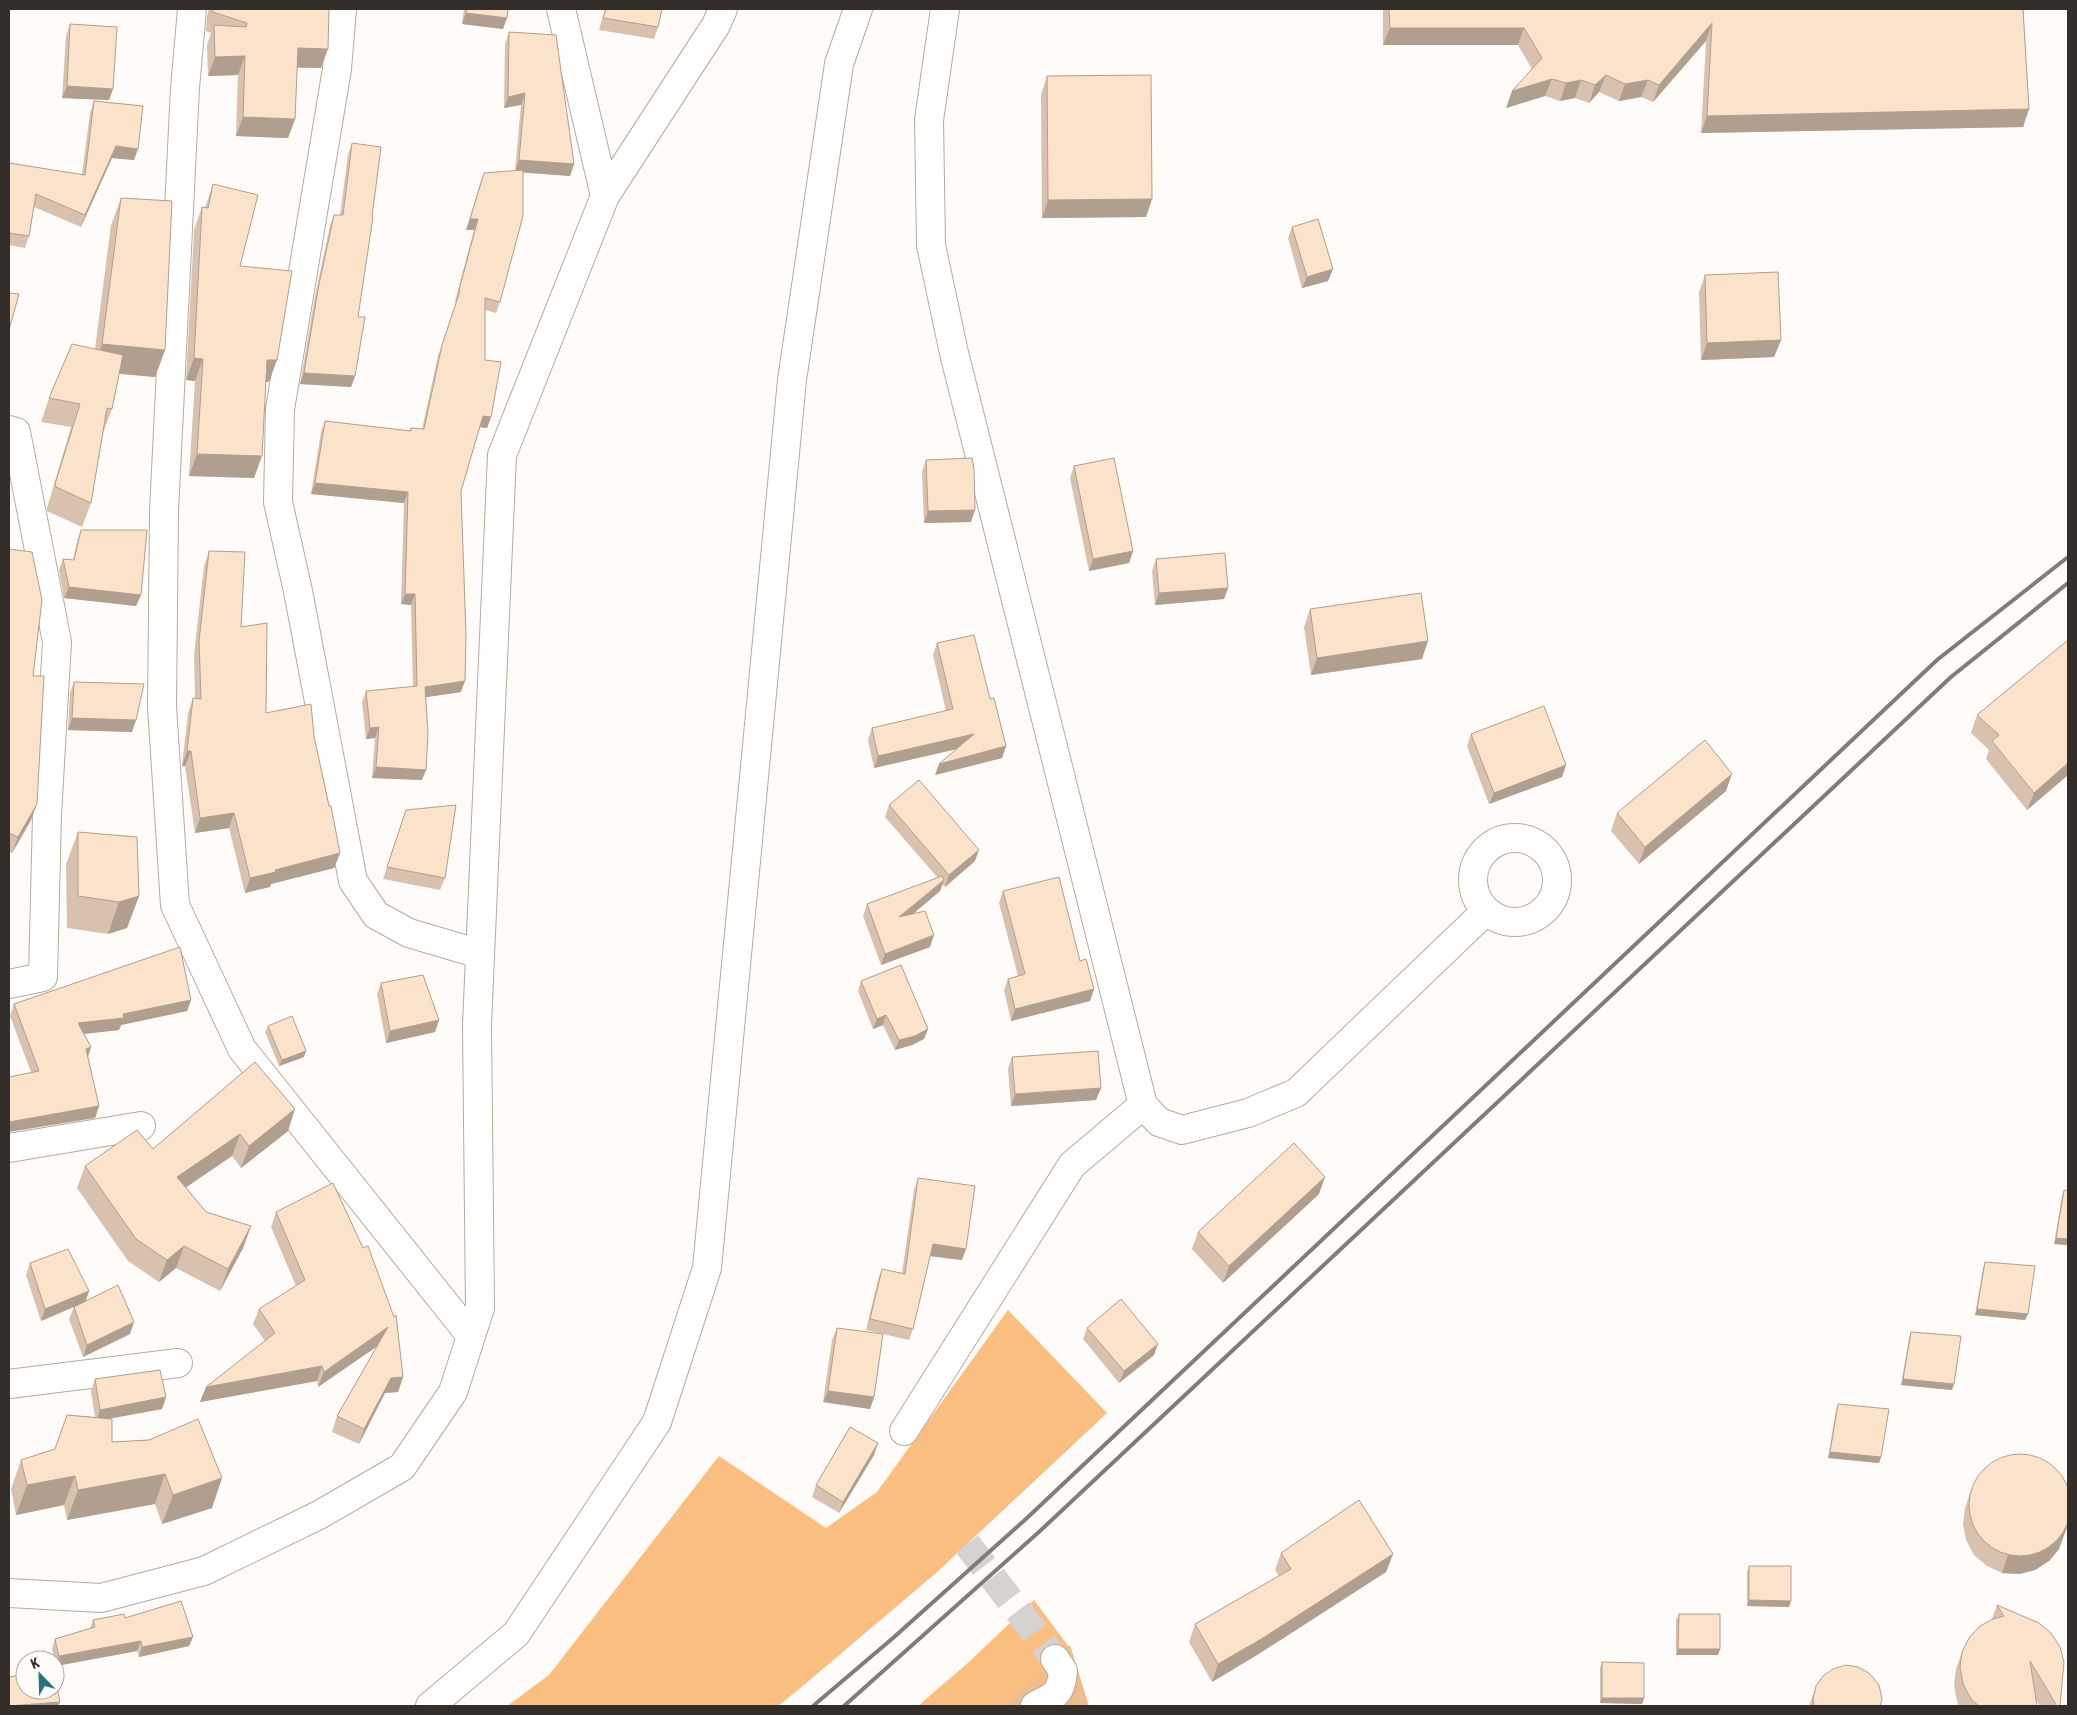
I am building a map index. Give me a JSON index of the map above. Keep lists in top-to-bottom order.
{
  "north": "top left"
}
